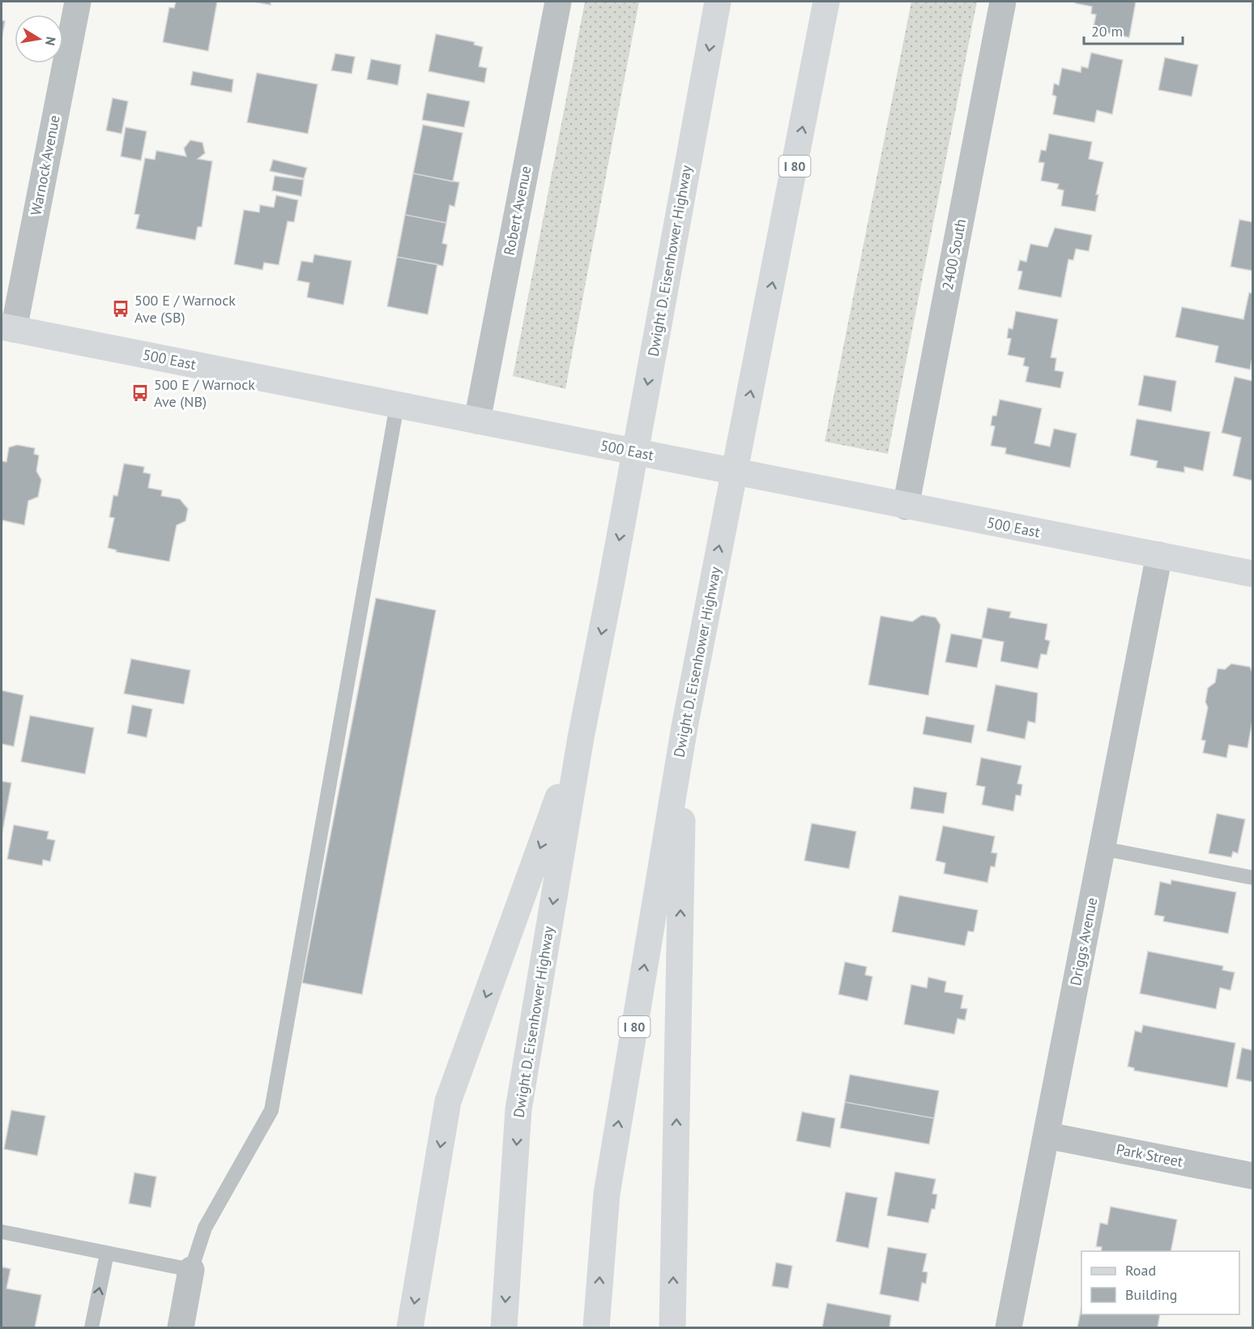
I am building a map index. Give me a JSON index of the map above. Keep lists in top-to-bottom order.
{
  "streets": {
    "main road": ["I 80", "Dwight D. Eisenhower Highway", "500 East"],
    "street": [
      "Warnock Avenue",
      "Robert Avenue",
      "2400 South",
      "Driggs Avenue",
      "Park Street"
    ]
  },
  "crossings": [
    ["Warnock Avenue", "500 East"],
    ["Robert Avenue", "500 East"],
    ["2400 South", "500 East"],
    ["500 East", "Driggs Avenue"],
    ["Driggs Avenue", "Park Street"]
  ],
  "places": {
    "bus stop": ["500 E / Warnock Ave (SB)", "500 E / Warnock Ave (NB)"]
  },
  "legend": ["Road", "Building"],
  "scale_bar": "20 m",
  "north": "right"
}
